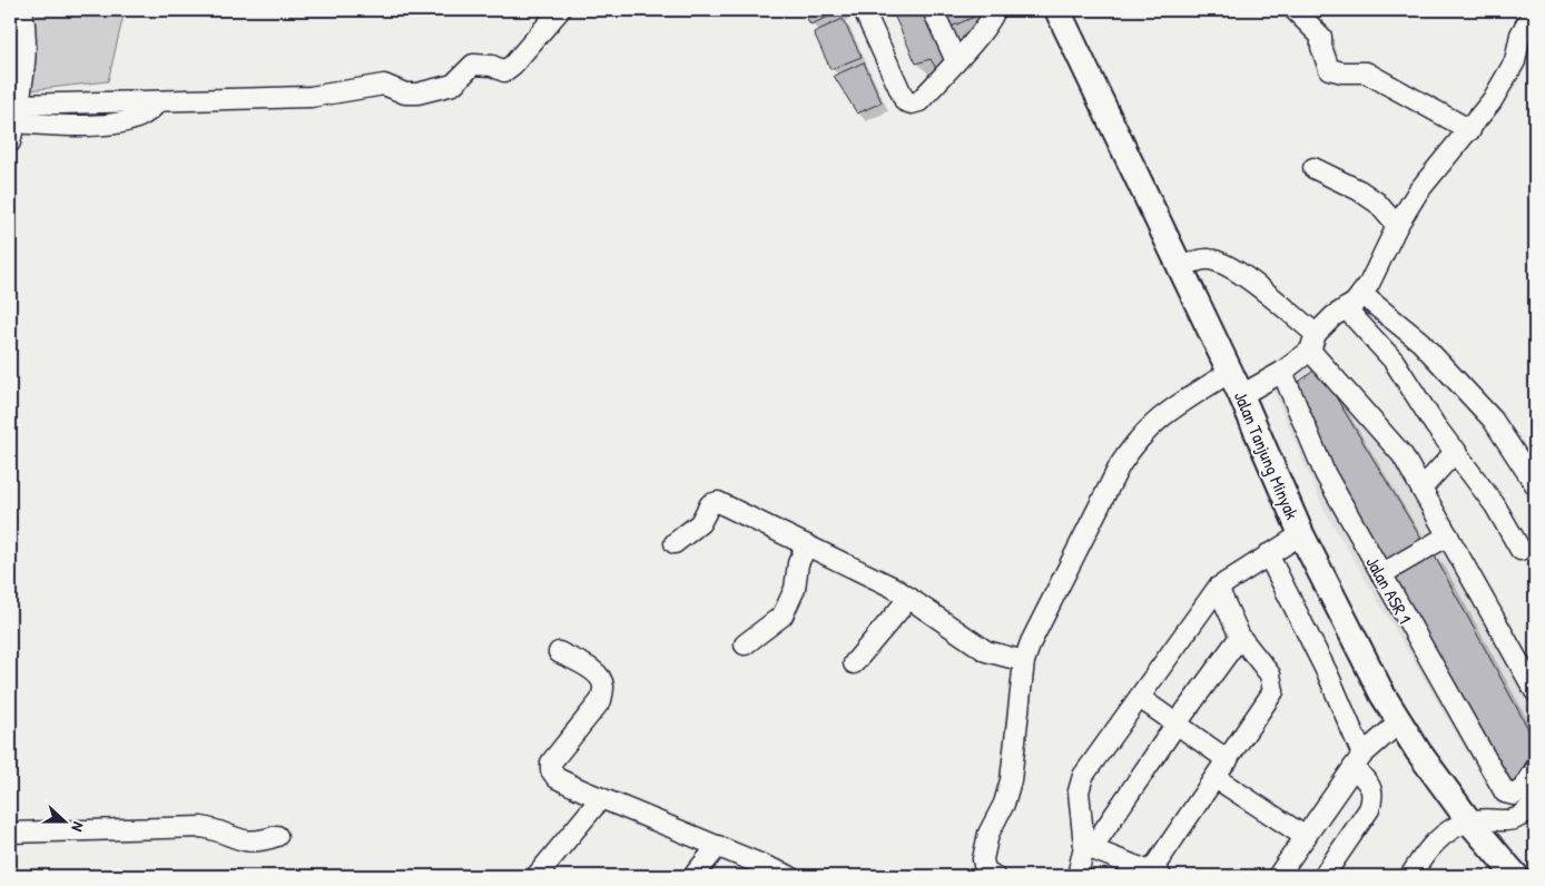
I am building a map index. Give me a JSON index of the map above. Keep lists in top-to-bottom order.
{
  "streets": {
    "main road": ["Jalan Tanjung Minyak"],
    "street": ["Jalan ASR 1"]
  },
  "north": "right"
}
